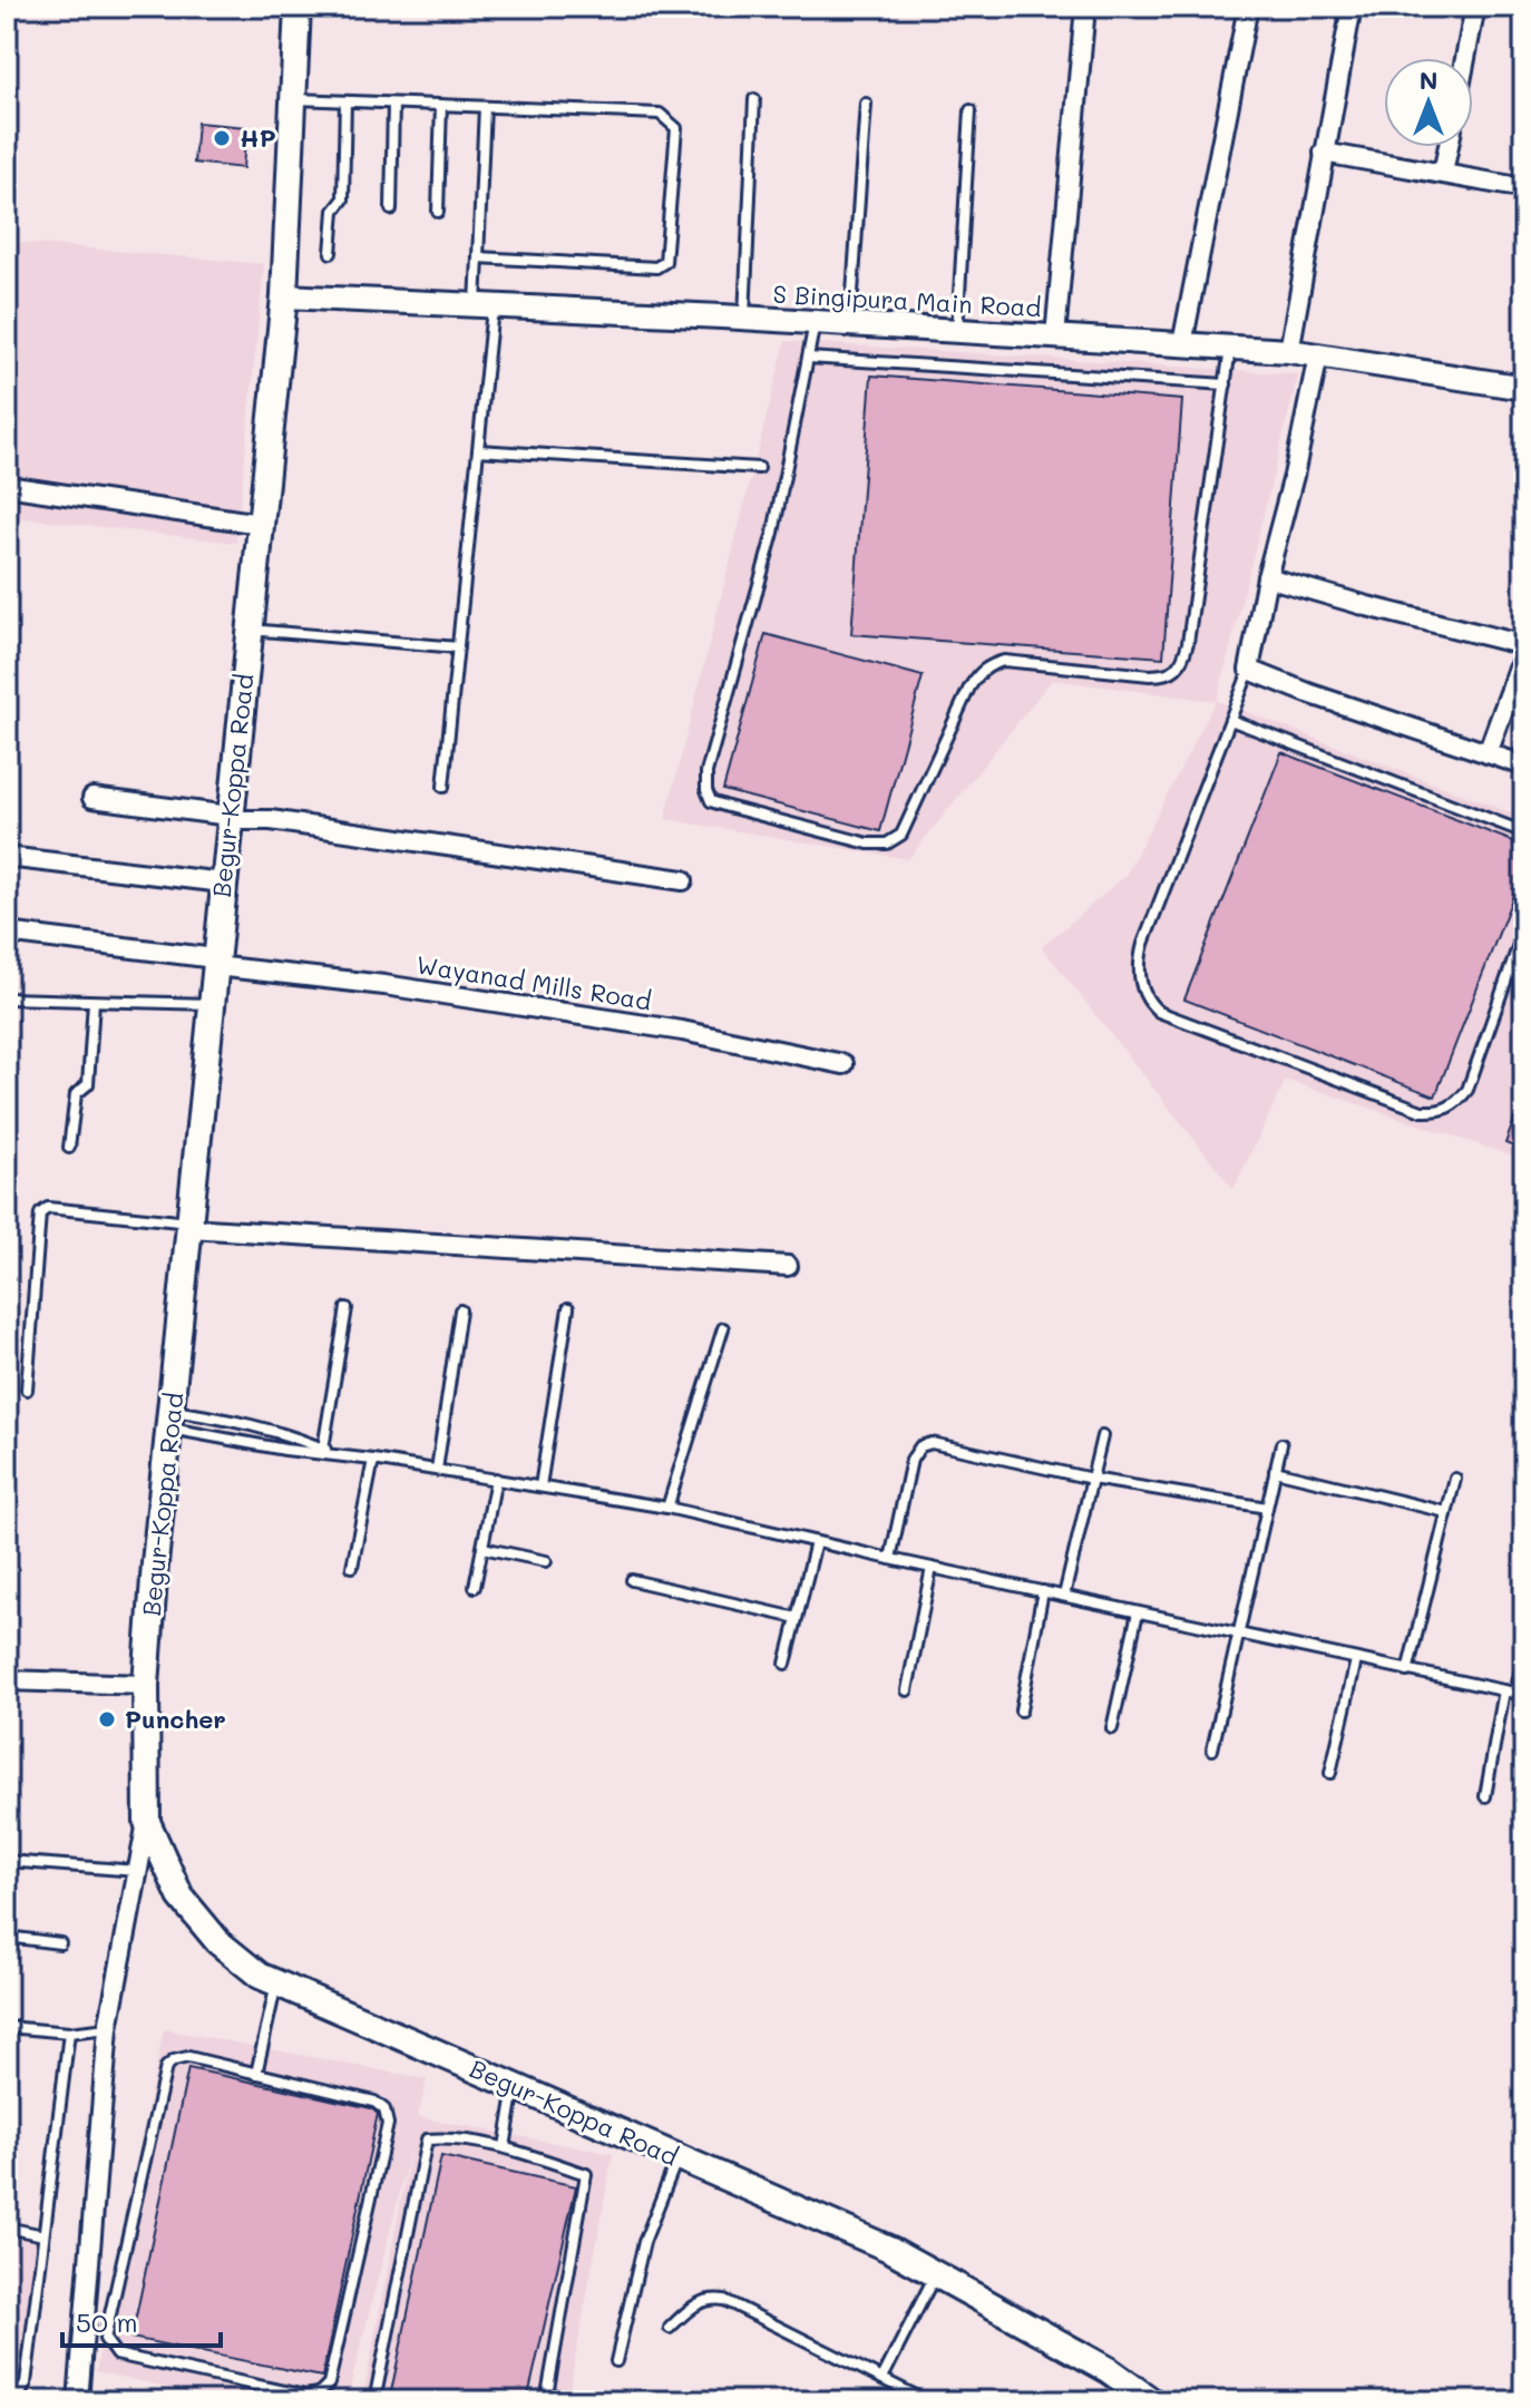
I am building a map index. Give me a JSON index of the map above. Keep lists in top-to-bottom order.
{
  "streets": {
    "main road": ["Begur-Koppa Road"],
    "street": ["S Bingipura Main Road", "Wayanad Mills Road"]
  },
  "crossings": [
    ["S Bingipura Main Road", "Begur-Koppa Road"],
    ["Begur-Koppa Road", "Wayanad Mills Road"]
  ],
  "places": ["HP", "Puncher"],
  "scale_bar": "50 m",
  "north": "top"
}
